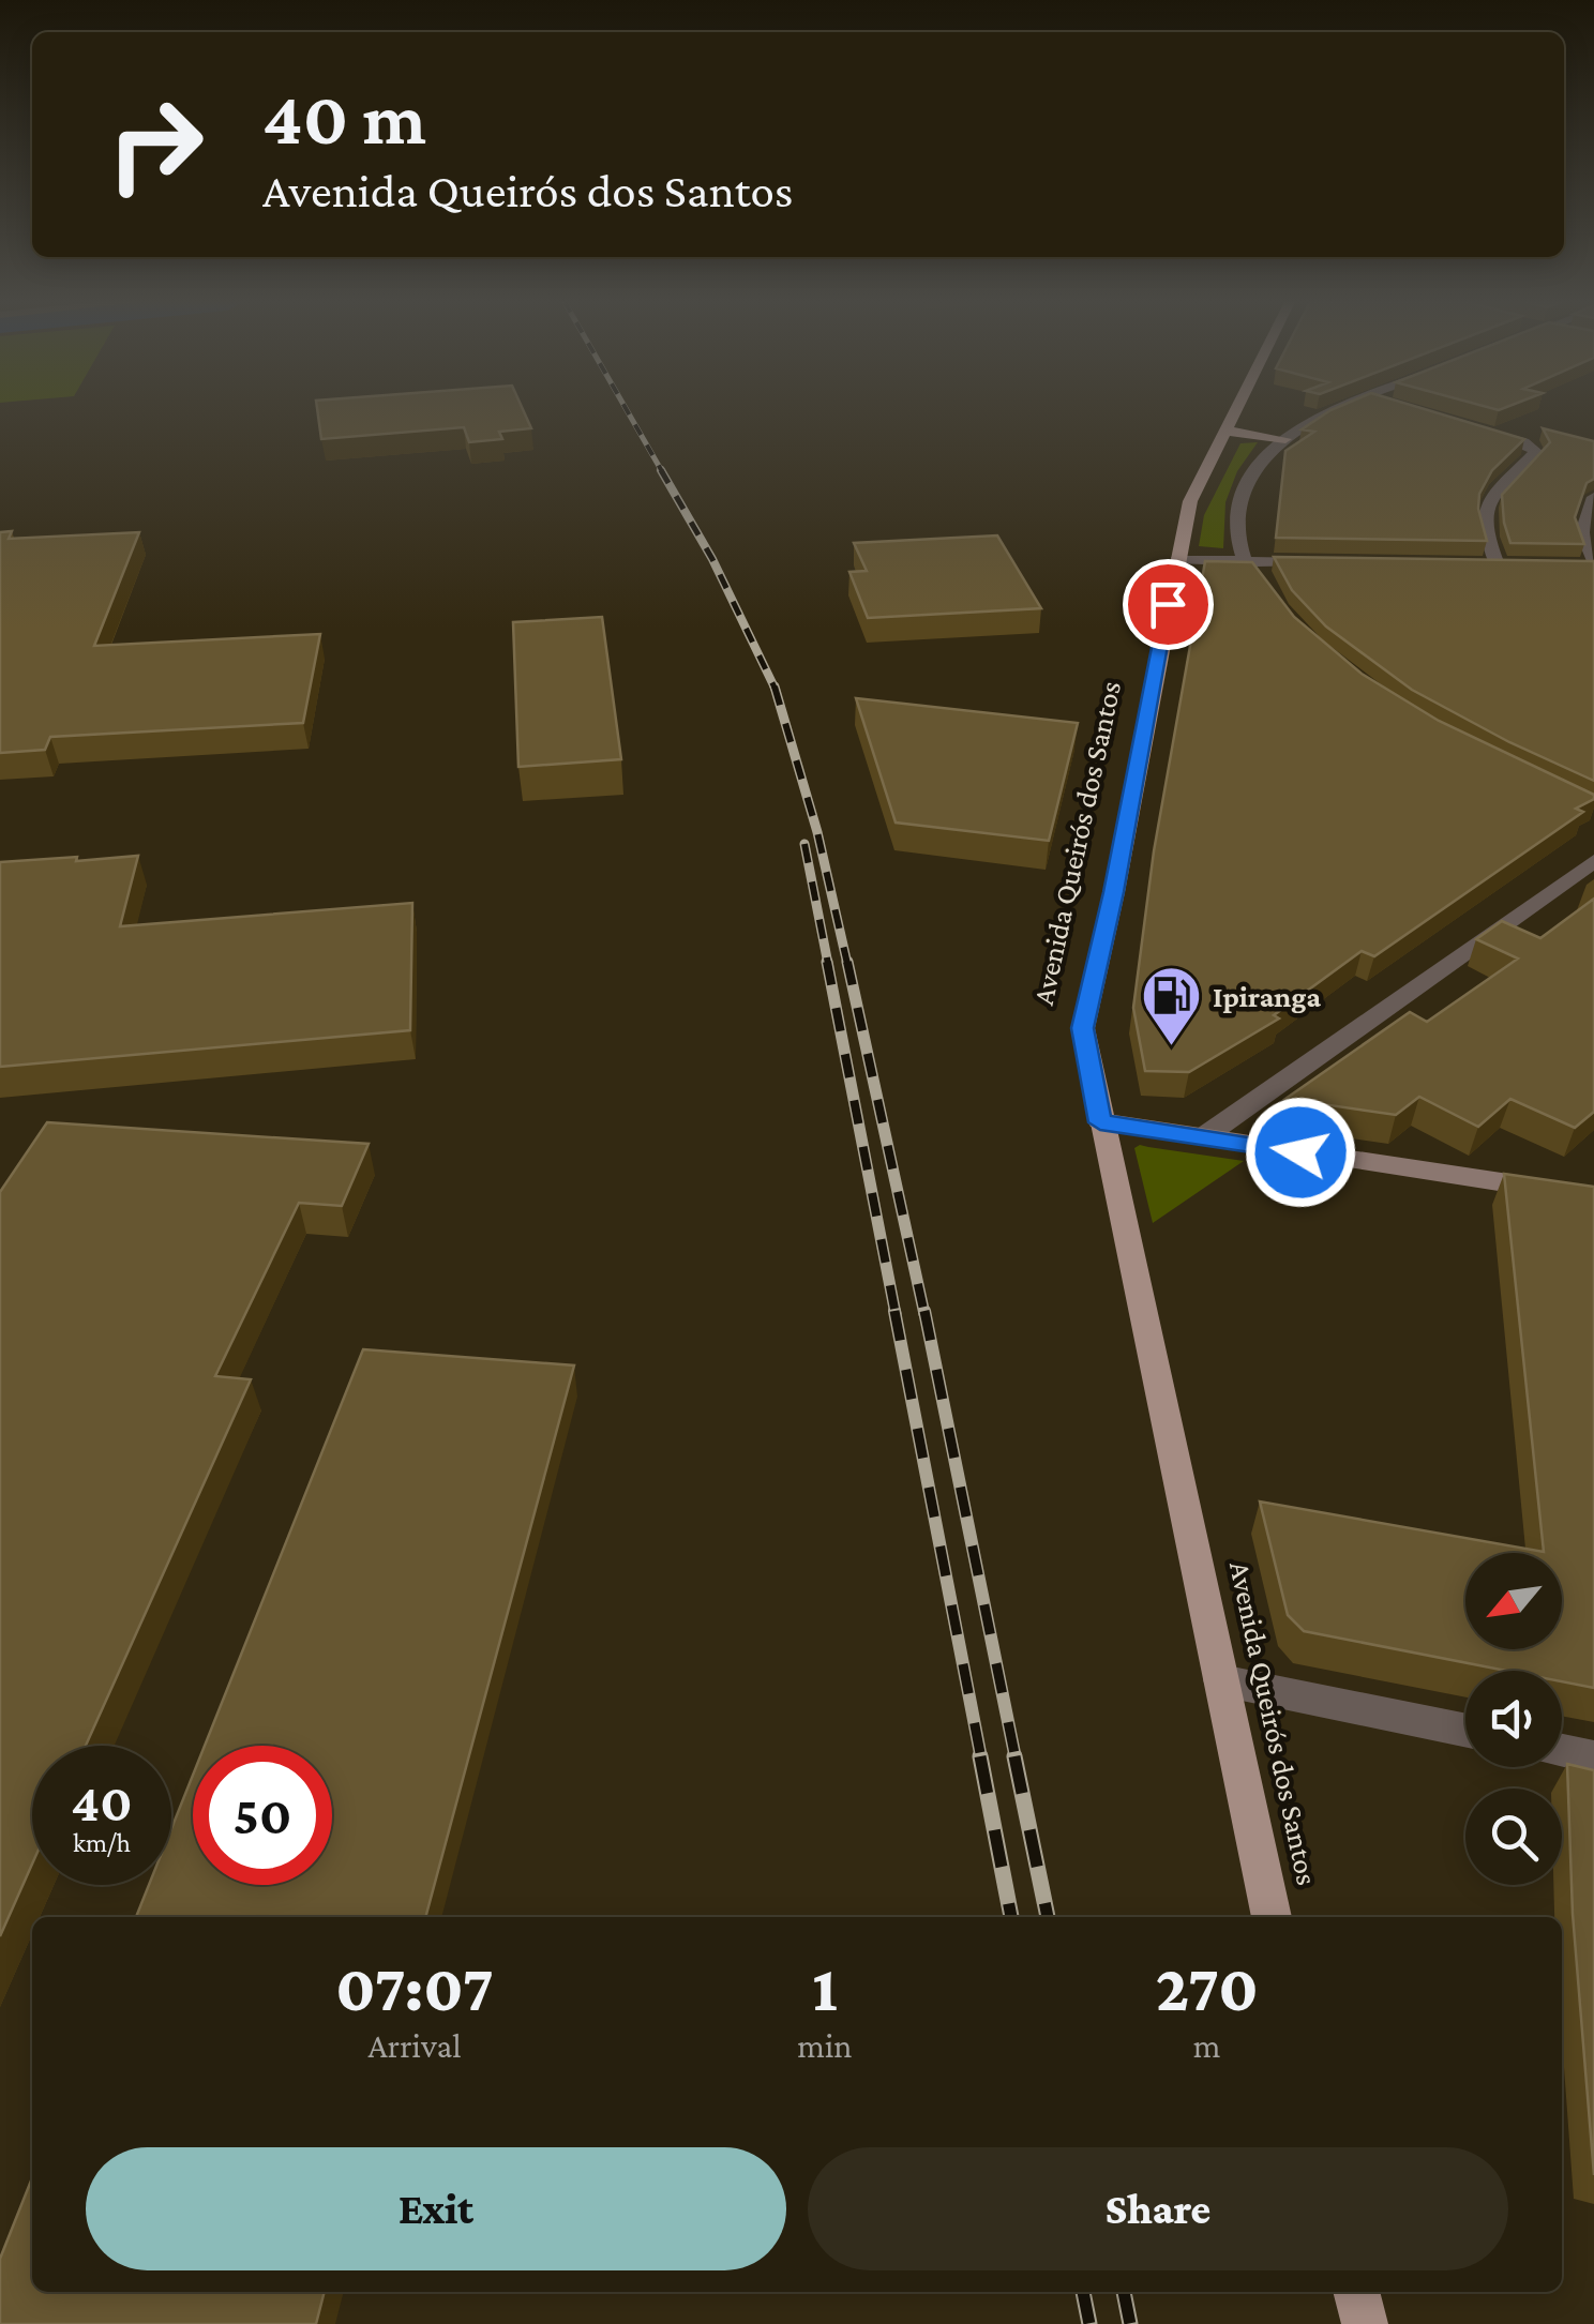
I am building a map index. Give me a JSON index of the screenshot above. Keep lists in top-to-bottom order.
{
  "streets": {
    "main road": ["Avenida Queirós dos Santos"]
  },
  "places": {
    "fuel station": ["Ipiranga"]
  },
  "north": "bottom left",
  "page": {
    "turn": ["40 m", "Avenida Queirós dos Santos"],
    "speed": "40 km/h",
    "limit": "50",
    "eta": [
      "07:07",
      "Arrival",
      "1",
      "min",
      "270",
      "m"
    ],
    "buttons": ["Exit", "Share"]
  }
}
